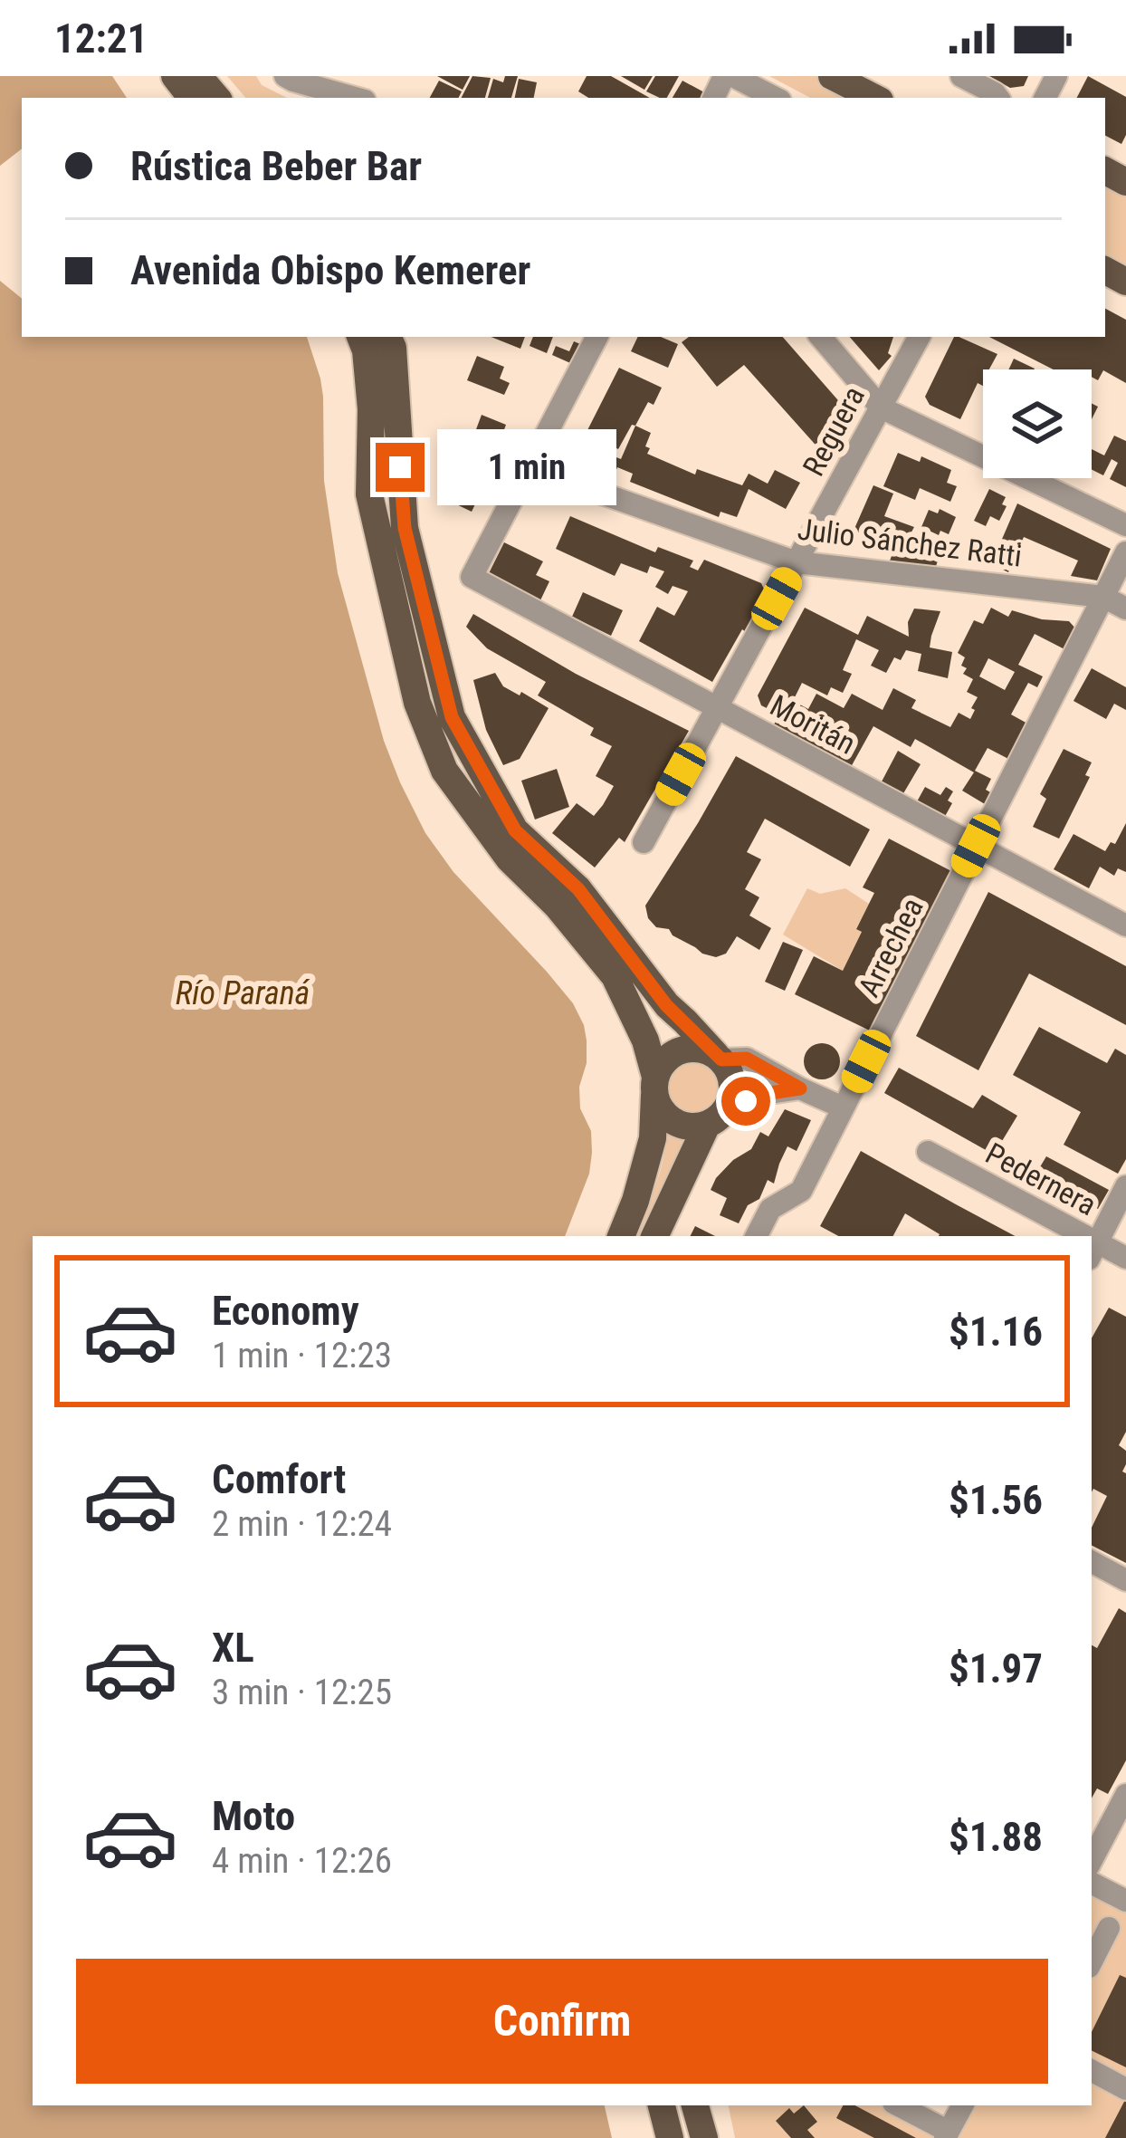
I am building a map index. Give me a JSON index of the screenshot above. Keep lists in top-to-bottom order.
{
  "streets": {
    "street": [
      "Reguera",
      "Julio Sánchez Ratti",
      "Moritán",
      "Arrechea",
      "Pedernera"
    ]
  },
  "crossings": [
    ["Reguera", "Julio Sánchez Ratti"],
    ["Reguera", "Moritán"],
    ["Julio Sánchez Ratti", "Moritán"],
    ["Julio Sánchez Ratti", "Arrechea"],
    ["Moritán", "Arrechea"]
  ],
  "water": ["Río Paraná"],
  "page": {
    "status": "12:21",
    "banner": ["Rústica Beber Bar", "Avenida Obispo Kemerer"],
    "bubble": "1 min",
    "list": [
      {
        "name": "Economy",
        "note": "1 min · 12:23",
        "value": "$1.16"
      },
      {
        "name": "Comfort",
        "note": "2 min · 12:24",
        "value": "$1.56"
      },
      {
        "name": "XL",
        "note": "3 min · 12:25",
        "value": "$1.97"
      },
      {
        "name": "Moto",
        "note": "4 min · 12:26",
        "value": "$1.88"
      }
    ],
    "buttons": "Confirm"
  }
}
